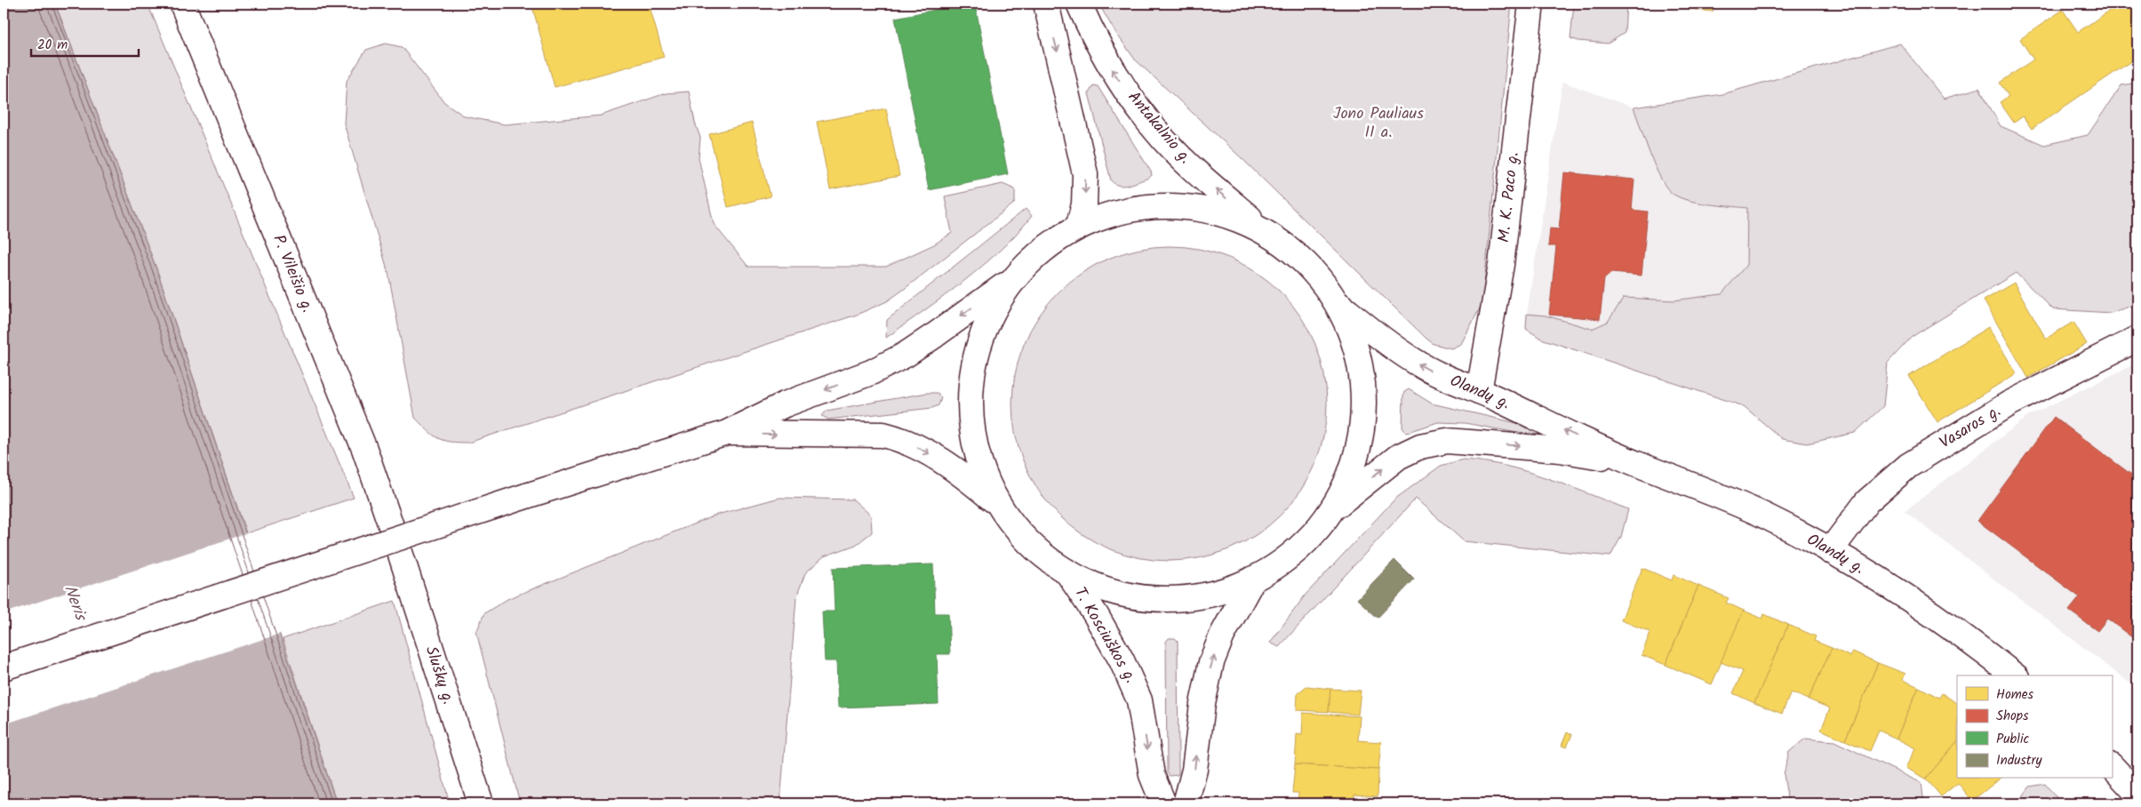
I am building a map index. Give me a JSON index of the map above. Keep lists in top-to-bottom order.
{
  "streets": {
    "main road": [
      "Antakalnio g.",
      "M. K. Paco g.",
      "P. Vileišio g.",
      "Olandų g.",
      "Vasaros g.",
      "T. Kosciuškos g.",
      "Sluškų g."
    ]
  },
  "crossings": [
    ["M. K. Paco g.", "Olandų g."],
    ["P. Vileišio g.", "Sluškų g."],
    ["Olandų g.", "Vasaros g."]
  ],
  "one_way": ["Antakalnio g.", "T. Kosciuškos g."],
  "water": ["Neris"],
  "parks": ["Jono Pauliaus II a."],
  "legend": [
    "Homes",
    "Shops",
    "Public",
    "Industry"
  ],
  "scale_bar": "20 m"
}
